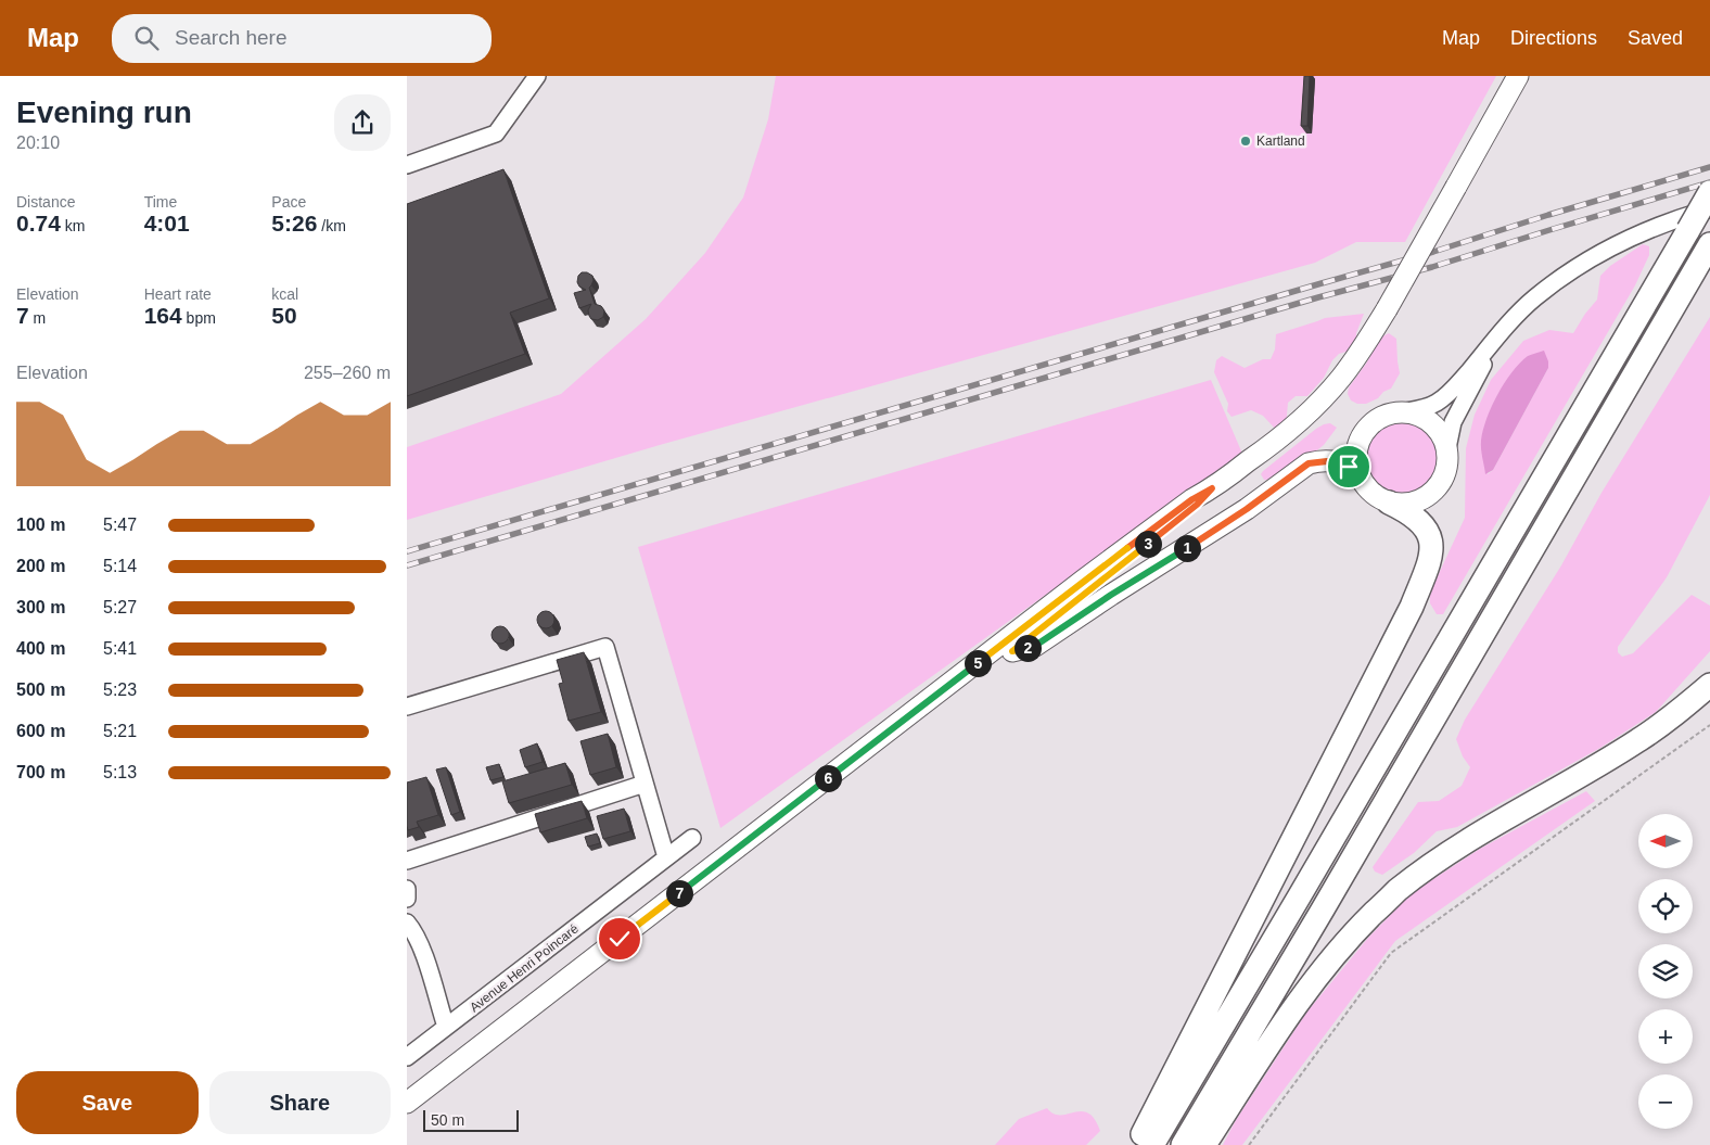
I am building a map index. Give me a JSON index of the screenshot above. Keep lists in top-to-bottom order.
{
  "streets": {
    "street": ["Avenue Henri Poincaré"]
  },
  "places": ["Kartland"],
  "scale_bar": "50 m",
  "north": "left",
  "page": {
    "header": "Map",
    "search": "Search here",
    "nav": ["Map", "Directions", "Saved"],
    "heading": ["Evening run", "20:10"],
    "stats": [
      ["Distance", "0.74 km"],
      ["Time", "4:01"],
      ["Pace", "5:26 /km"],
      ["Elevation", "7 m"],
      ["Heart rate", "164 bpm"],
      ["kcal", "50"]
    ],
    "chart": ["Elevation", "255–260 m"],
    "list": [
      {
        "name": "100 m",
        "note": "5:47"
      },
      {
        "name": "200 m",
        "note": "5:14"
      },
      {
        "name": "300 m",
        "note": "5:27"
      },
      {
        "name": "400 m",
        "note": "5:41"
      },
      {
        "name": "500 m",
        "note": "5:23"
      },
      {
        "name": "600 m",
        "note": "5:21"
      },
      {
        "name": "700 m",
        "note": "5:13"
      }
    ],
    "pins": [
      "3",
      "1",
      "2",
      "5",
      "6",
      "7"
    ],
    "map_buttons": ["+", "−"],
    "buttons": ["Save", "Share"],
    "scale": "50 m"
  }
}
